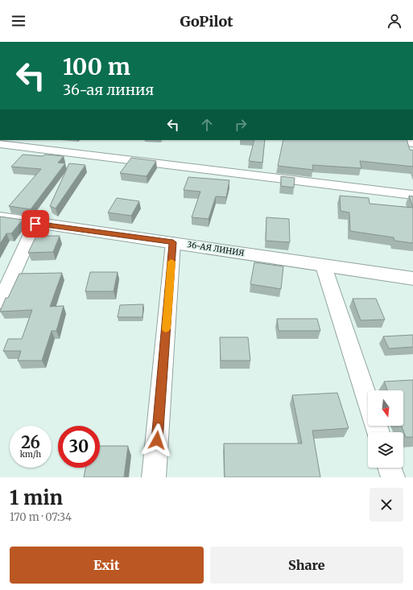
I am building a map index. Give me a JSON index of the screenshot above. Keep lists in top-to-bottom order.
{
  "streets": {
    "street": ["36-АЯ ЛИНИЯ"]
  },
  "north": "bottom",
  "page": {
    "header": "GoPilot",
    "turn": ["100 m", "36-ая линия"],
    "speed": "26 km/h",
    "limit": "30",
    "heading": ["1 min", "170 m · 07:34"],
    "buttons": ["Exit", "Share"]
  }
}
